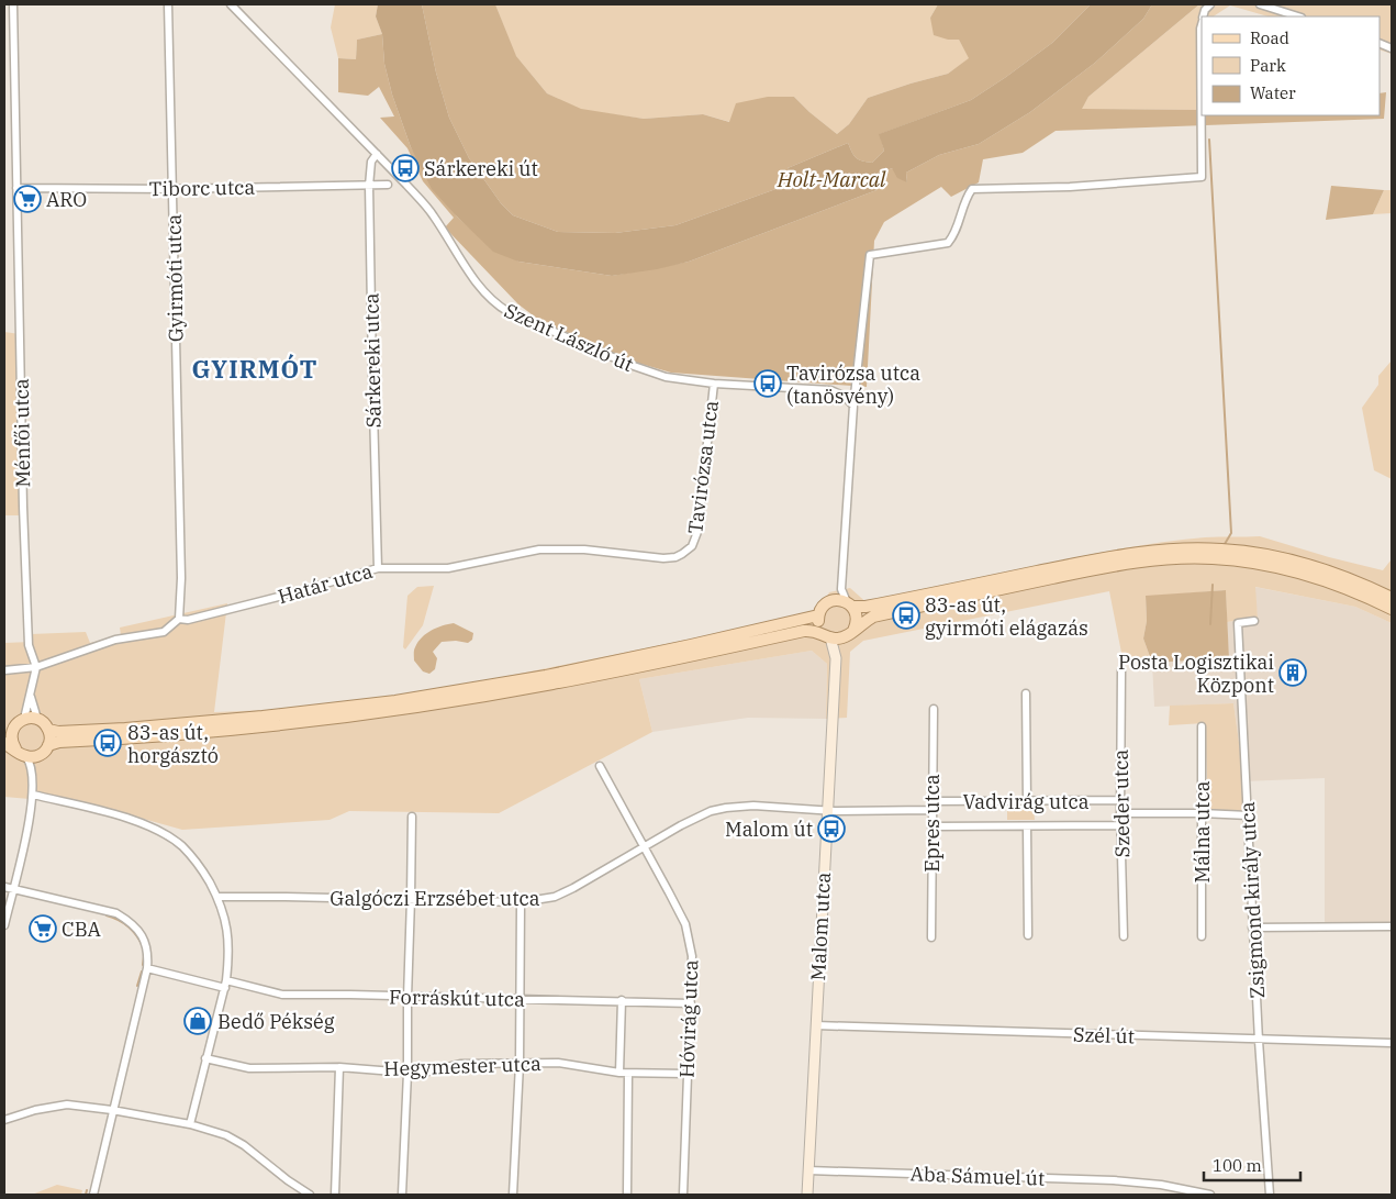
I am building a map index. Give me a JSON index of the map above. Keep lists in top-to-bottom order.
{
  "streets": {
    "main road": ["Malom utca"],
    "street": [
      "Tiborc utca",
      "Gyirmóti utca",
      "Szent László út",
      "Sárkereki utca",
      "Ménfői utca",
      "Tavirózsa utca",
      "Határ utca",
      "Vadvirág utca",
      "Szeder utca",
      "Epres utca",
      "Málna utca",
      "Galgóczi Erzsébet utca",
      "Zsigmond király utca",
      "Forráskút utca",
      "Hóvirág utca",
      "Szél út",
      "Hegymester utca",
      "Aba Sámuel út"
    ]
  },
  "crossings": [
    ["Tiborc utca", "Gyirmóti utca"],
    ["Tiborc utca", "Sárkereki utca"],
    ["Tiborc utca", "Ménfői utca"],
    ["Gyirmóti utca", "Határ utca"],
    ["Szent László út", "Sárkereki utca"],
    ["Szent László út", "Tavirózsa utca"],
    ["Sárkereki utca", "Határ utca"],
    ["Ménfői utca", "Határ utca"],
    ["Tavirózsa utca", "Határ utca"],
    ["Vadvirág utca", "Szeder utca"],
    ["Vadvirág utca", "Epres utca"],
    ["Galgóczi Erzsébet utca", "Malom utca"],
    ["Galgóczi Erzsébet utca", "Hóvirág utca"],
    ["Zsigmond király utca", "Szél út"],
    ["Malom utca", "Szél út"],
    ["Malom utca", "Aba Sámuel út"],
    ["Forráskút utca", "Hóvirág utca"],
    ["Hóvirág utca", "Hegymester utca"]
  ],
  "districts": ["GYIRMÓT"],
  "water": ["Holt-Marcal"],
  "places": {
    "bus stop": [
      "Sárkereki út",
      "Tavirózsa utca (tanösvény)",
      "83-as út, gyirmóti elágazás",
      "83-as út, horgásztó",
      "Malom út"
    ],
    "supermarket": ["ARO", "CBA"],
    "building": ["Posta Logisztikai Központ"],
    "shop": ["Bedő Pékség"]
  },
  "legend": ["Road", "Park", "Water"],
  "scale_bar": "100 m"
}
